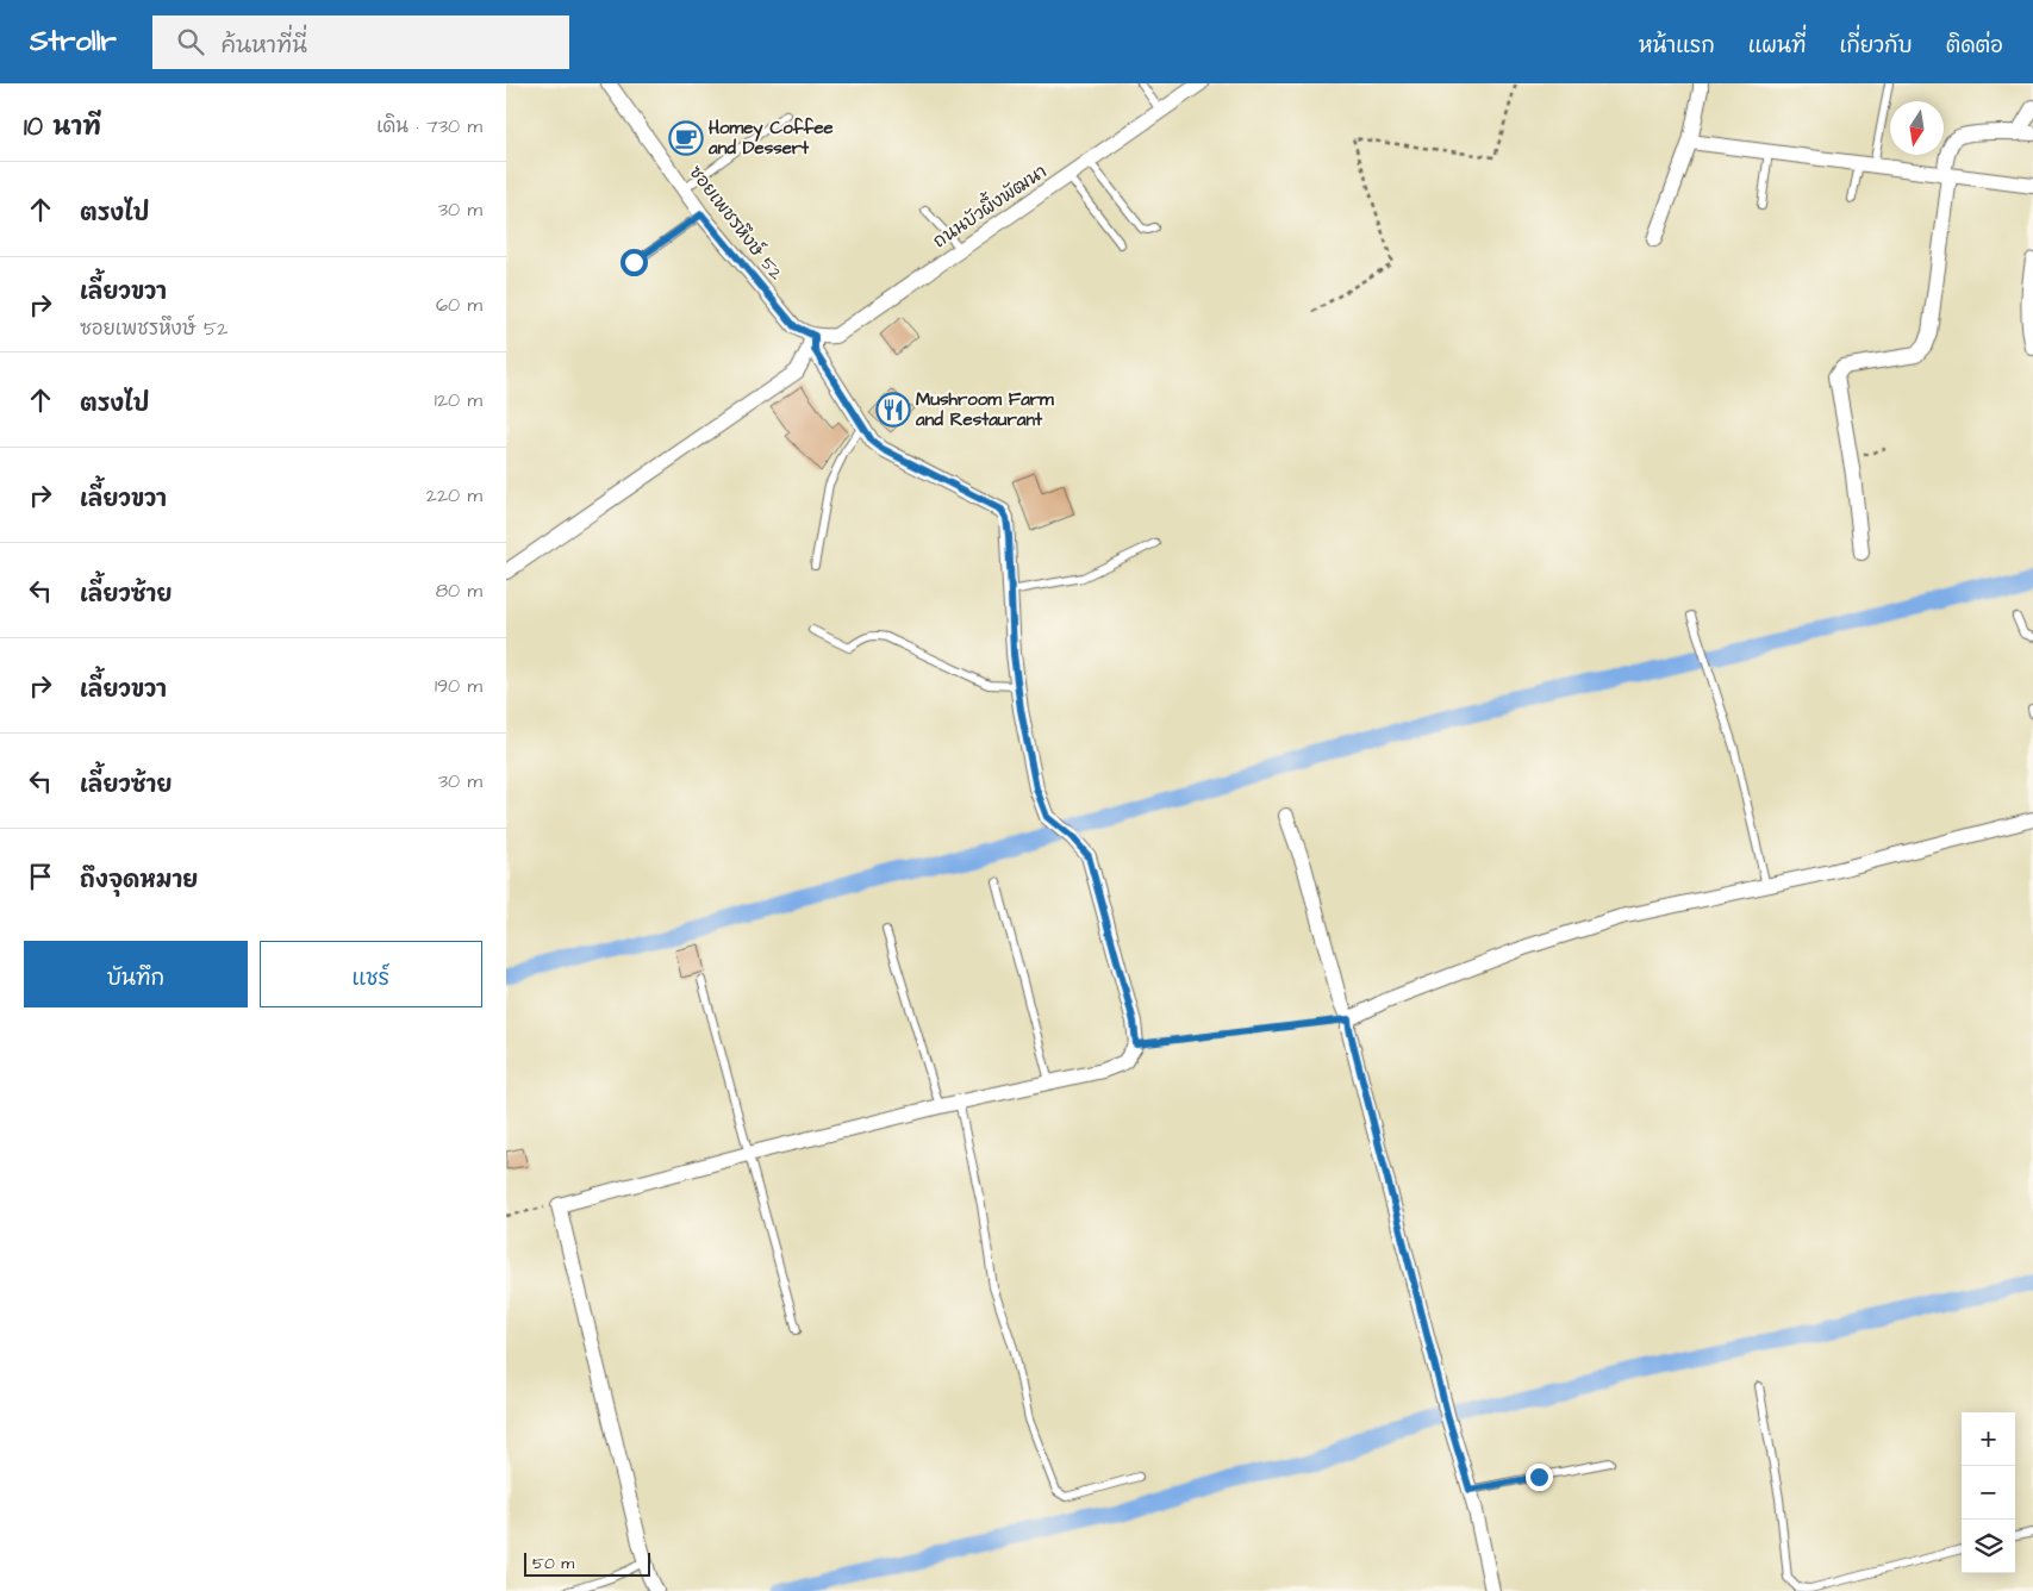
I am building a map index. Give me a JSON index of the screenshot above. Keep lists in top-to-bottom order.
{
  "streets": {
    "street": ["ถนนบัวผึ้งพัฒนา", "ซอยเพชรหึงษ์ 52"]
  },
  "crossings": [
    ["ถนนบัวผึ้งพัฒนา", "ซอยเพชรหึงษ์ 52"]
  ],
  "places": {
    "cafe": ["Homey Coffee and Dessert"],
    "restaurant": ["Mushroom Farm and Restaurant"]
  },
  "scale_bar": "50 m",
  "north": "bottom",
  "page": {
    "header": "Strollr",
    "search": "ค้นหาที่นี่",
    "nav": [
      "หน้าแรก",
      "แผนที่",
      "เกี่ยวกับ",
      "ติดต่อ"
    ],
    "heading": ["10 นาที", "เดิน · 730 m"],
    "list": [
      ["ตรงไป", "30 m"],
      ["เลี้ยวขวา", "ซอยเพชรหึงษ์ 52", "60 m"],
      ["ตรงไป", "120 m"],
      ["เลี้ยวขวา", "220 m"],
      ["เลี้ยวซ้าย", "80 m"],
      ["เลี้ยวขวา", "190 m"],
      ["เลี้ยวซ้าย", "30 m"],
      "ถึงจุดหมาย"
    ],
    "buttons": ["บันทึก", "แชร์"],
    "map_buttons": ["+", "−"],
    "scale": "50 m"
  }
}
